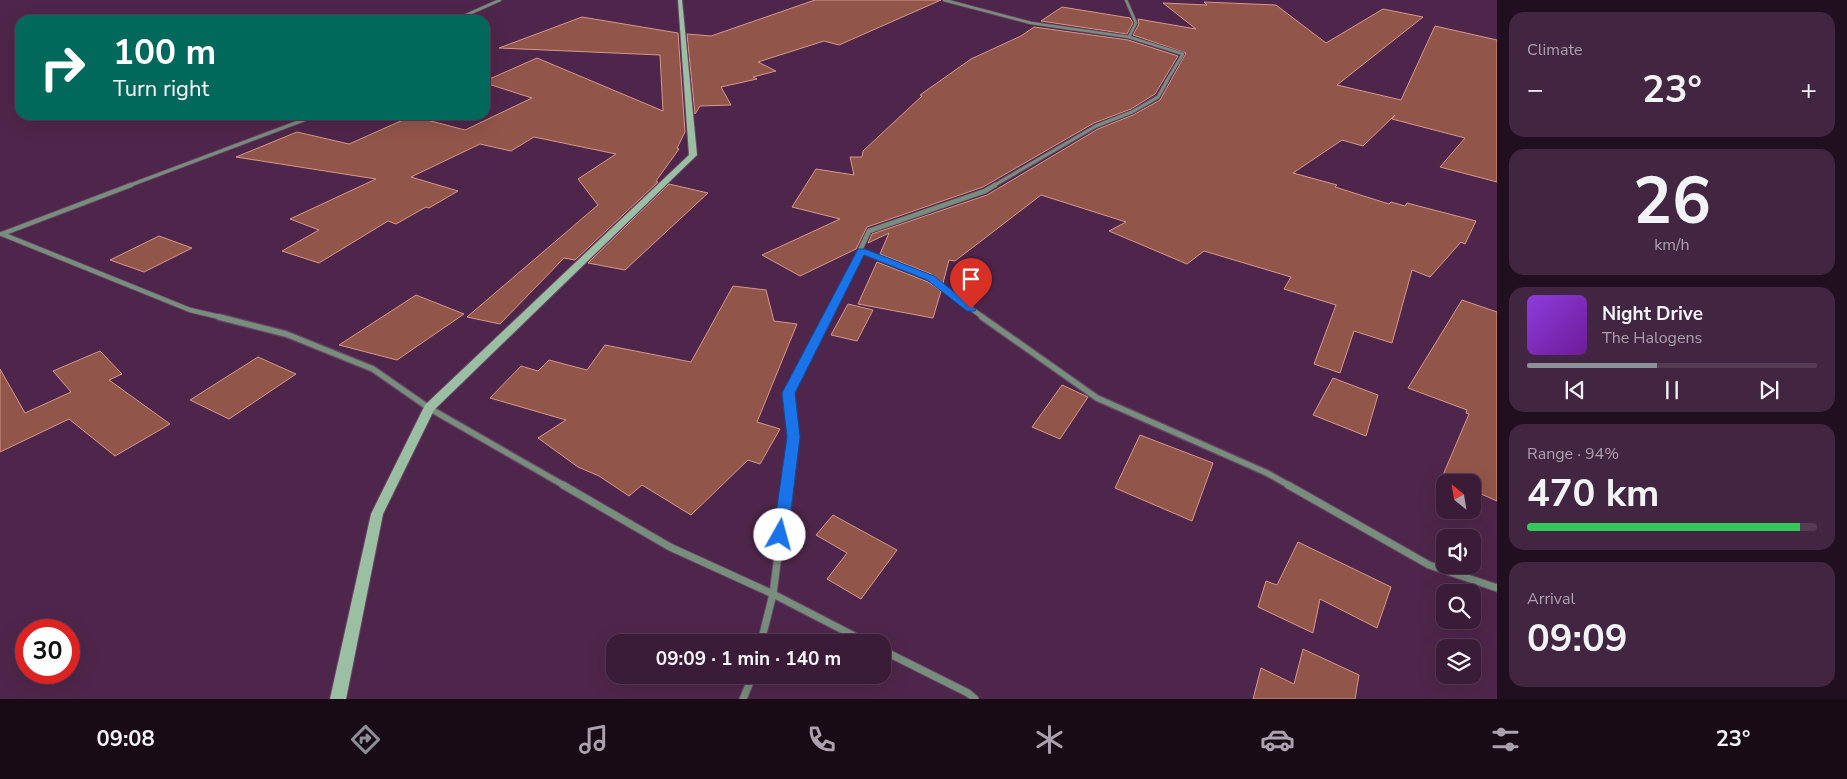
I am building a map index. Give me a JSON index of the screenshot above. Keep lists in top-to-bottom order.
{
  "north": "top left",
  "page": {
    "tile": [
      "Climate",
      ["26", "km/h"],
      ["Range · 94%", "470 km"],
      ["Arrival", "09:09"]
    ],
    "turn": ["100 m", "Turn right"],
    "heat": ["−", "23°", "+"],
    "song": ["Night Drive", "The Halogens"],
    "limit": "30",
    "trip": "09:09 · 1 min · 140 m",
    "tabs": ["09:08", "23°"]
  }
}
